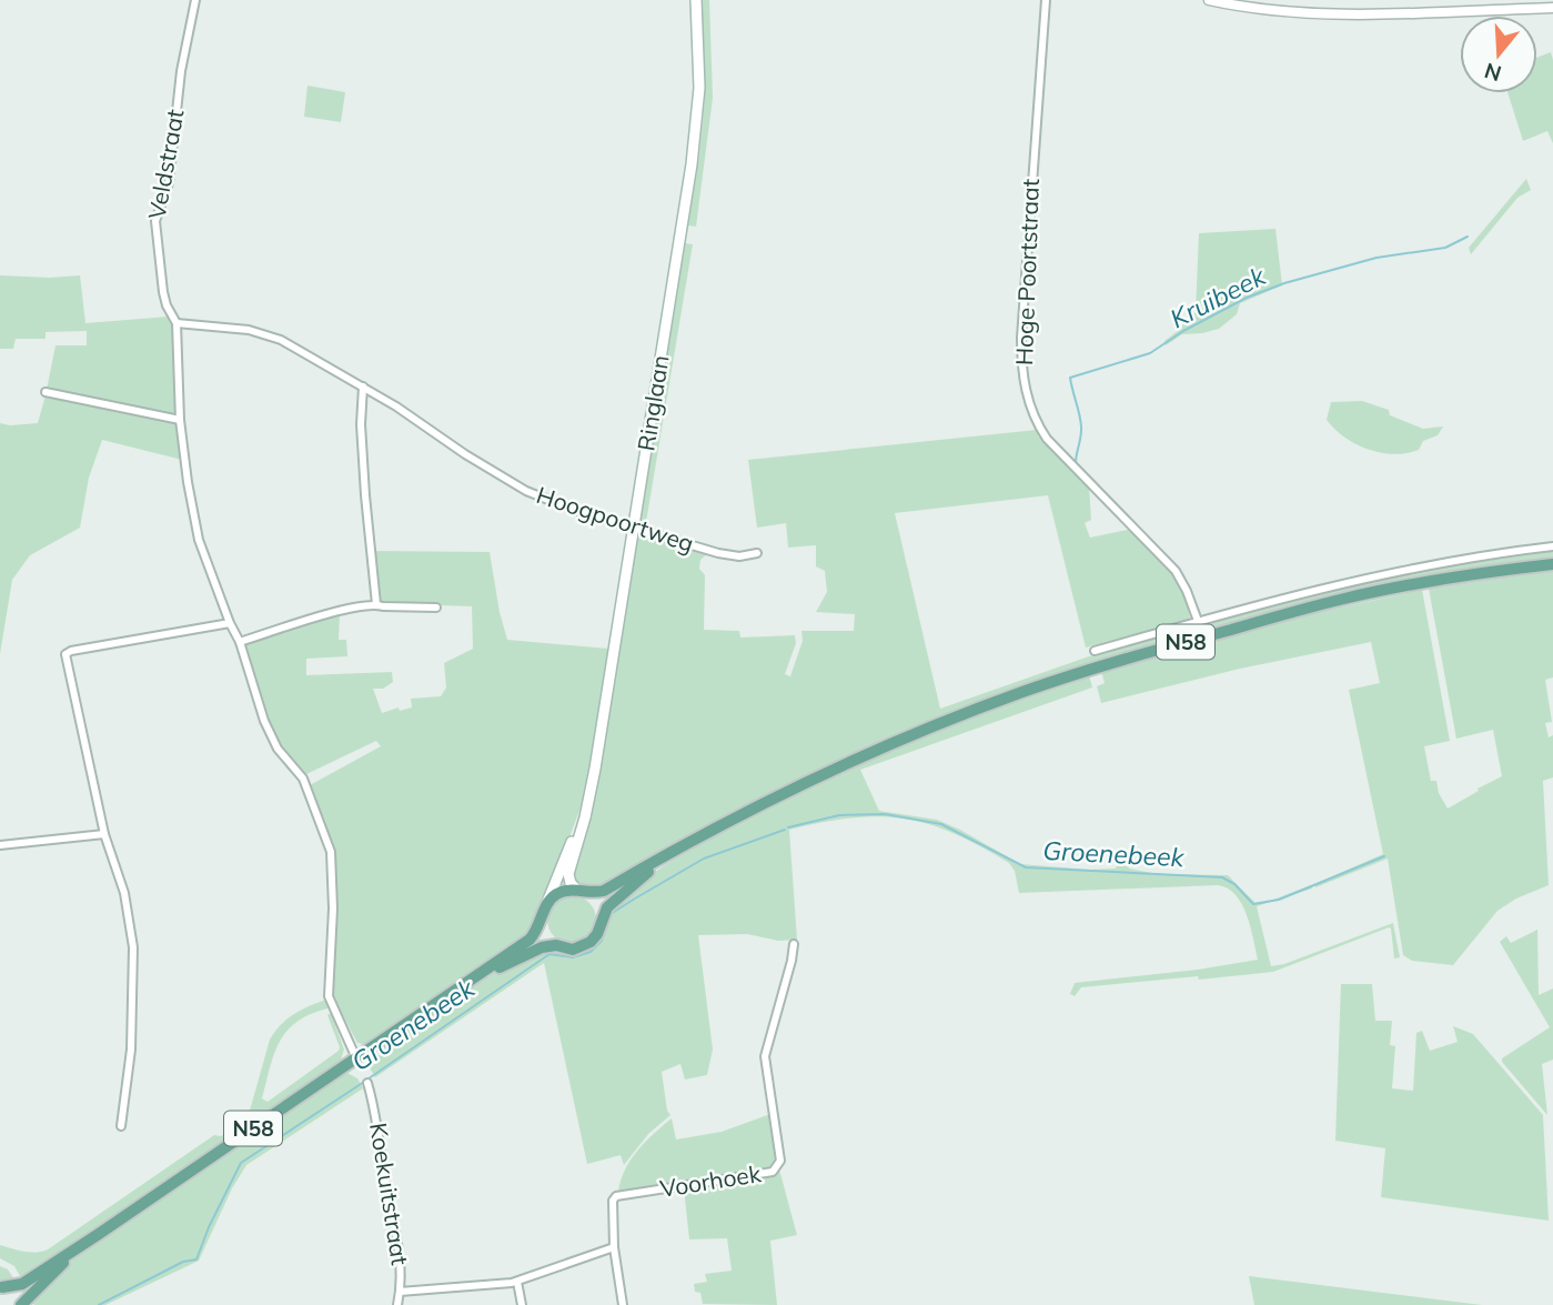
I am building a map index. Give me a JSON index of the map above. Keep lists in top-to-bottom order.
{
  "streets": {
    "main road": ["Ringlaan", "N58"],
    "street": [
      "Veldstraat",
      "Hoge Poortstraat",
      "Hoogpoortweg",
      "Voorhoek",
      "Koekuitstraat"
    ]
  },
  "crossings": [
    ["Veldstraat", "Hoogpoortweg"],
    ["Veldstraat", "N58"],
    ["Ringlaan", "Hoogpoortweg"],
    ["Ringlaan", "N58"]
  ],
  "water": ["Kruibeek", "Groenebeek"],
  "north": "bottom"
}
